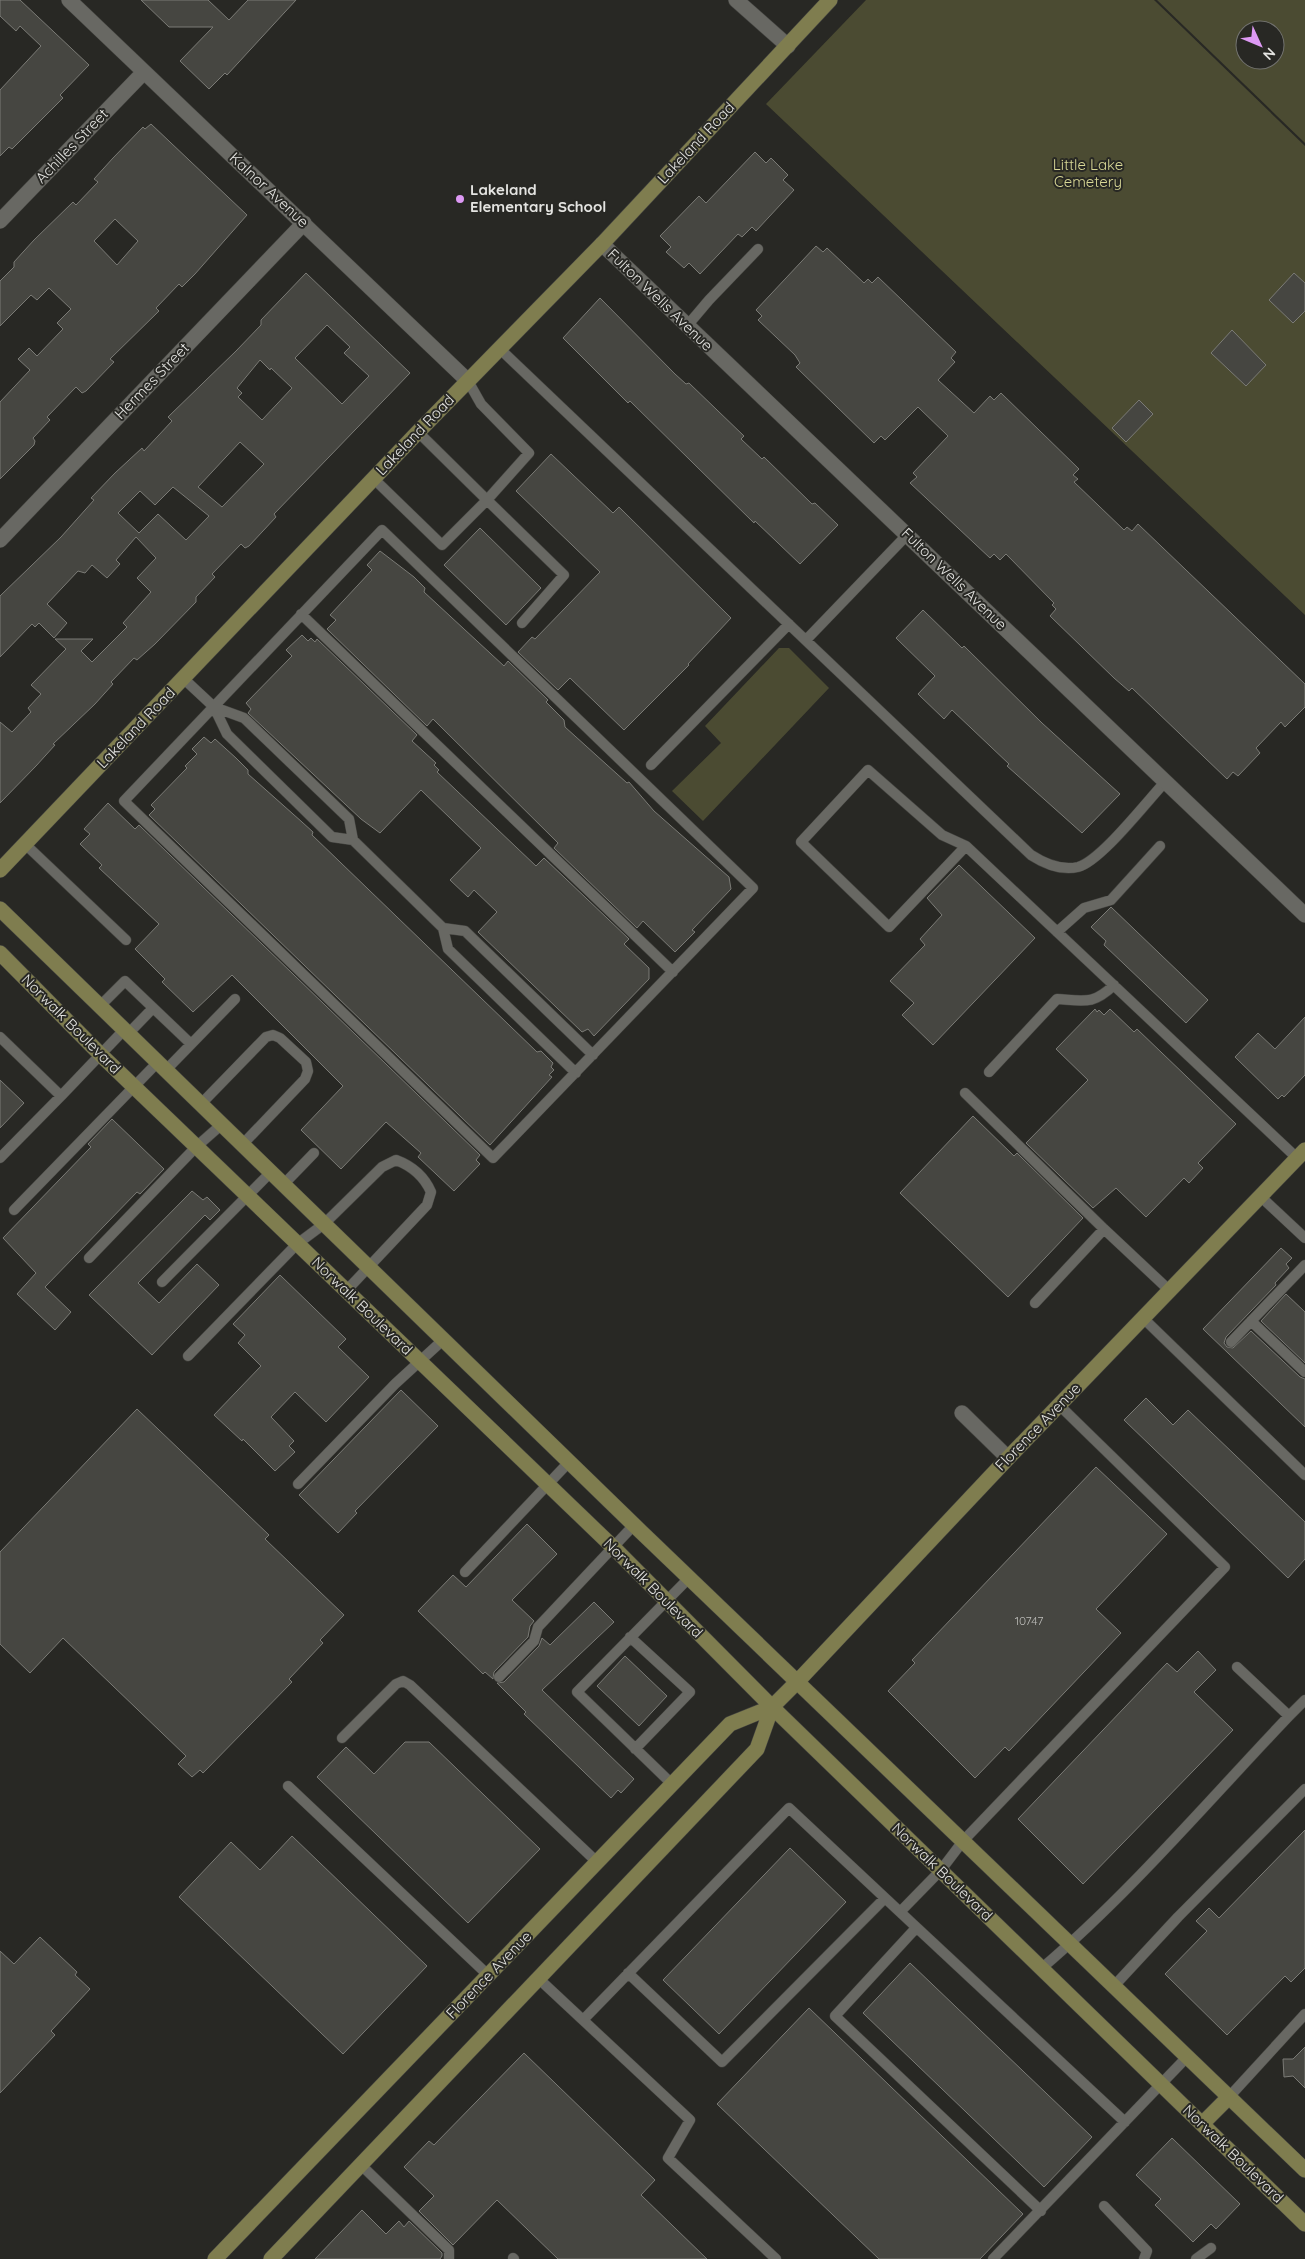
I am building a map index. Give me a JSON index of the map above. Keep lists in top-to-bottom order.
{
  "streets": {
    "main road": ["Lakeland Road", "Norwalk Boulevard", "Florence Avenue"],
    "street": [
      "Achilles Street",
      "Kalnor Avenue",
      "Fulton Wells Avenue",
      "Hermes Street"
    ]
  },
  "crossings": [
    ["Lakeland Road", "Kalnor Avenue"],
    ["Lakeland Road", "Fulton Wells Avenue"],
    ["Achilles Street", "Kalnor Avenue"],
    ["Kalnor Avenue", "Hermes Street"],
    ["Norwalk Boulevard", "Florence Avenue"]
  ],
  "parks": ["Little Lake Cemetery"],
  "places": ["Lakeland Elementary School"],
  "house_numbers": ["10747"],
  "north": "bottom right"
}
